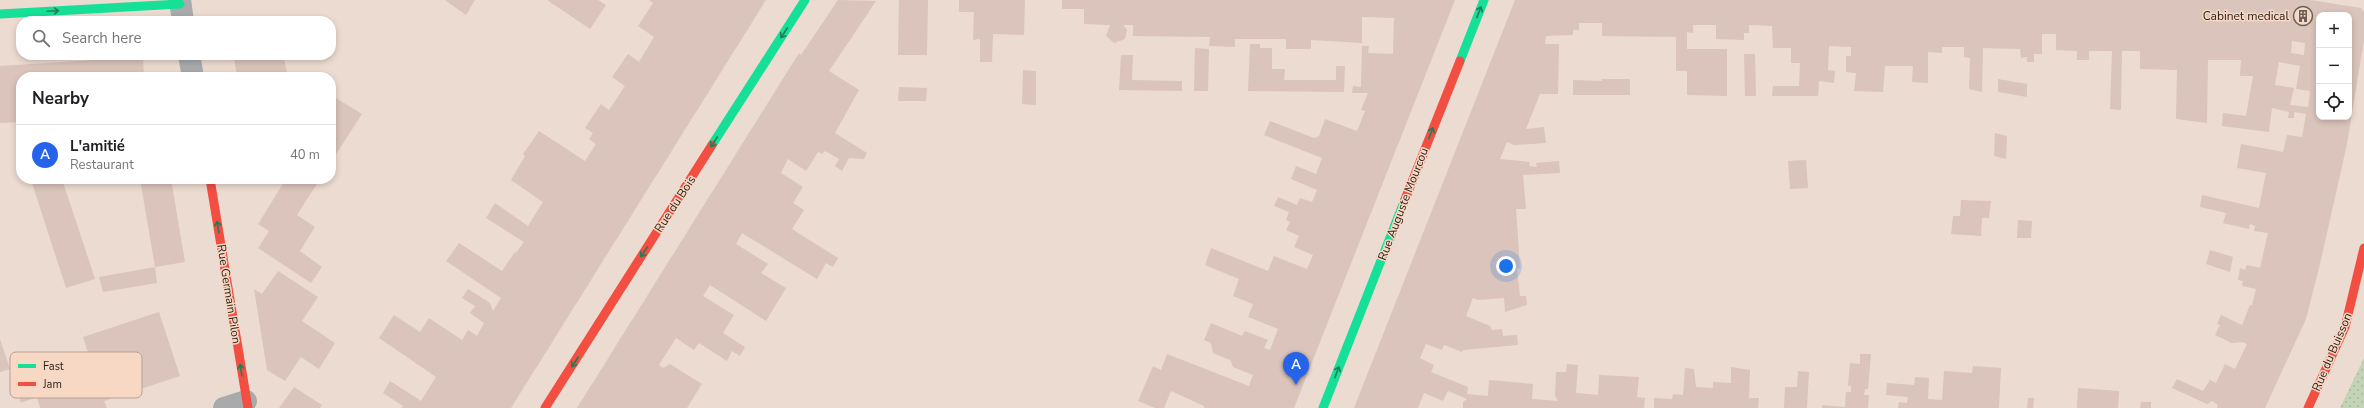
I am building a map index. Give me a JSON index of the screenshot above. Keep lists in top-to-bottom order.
{
  "streets": {
    "street": [
      "Rue du Bois",
      "Rue Auguste Mourcou",
      "Rue Germain Pilon",
      "Rue du Buisson"
    ]
  },
  "one_way": ["Rue du Bois", "Rue Auguste Mourcou", "Rue Germain Pilon"],
  "places": {
    "building": ["Cabinet medical"]
  },
  "legend": ["Fast", "Jam"],
  "page": {
    "map_buttons": ["+", "−"],
    "search": "Search here",
    "heading": "Nearby",
    "list": [
      {
        "mark": "A",
        "name": "L'amitié",
        "note": "Restaurant",
        "value": "40 m"
      }
    ],
    "pins": "A"
  }
}
